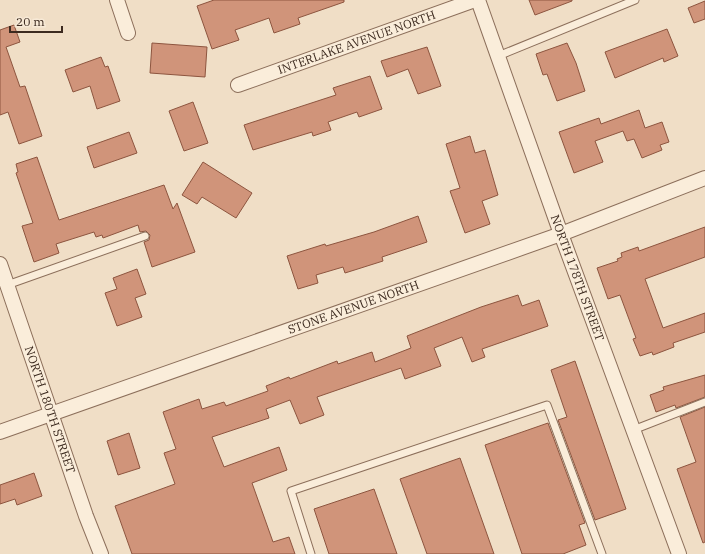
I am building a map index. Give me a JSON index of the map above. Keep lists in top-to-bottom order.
{
  "streets": {
    "street": [
      "INTERLAKE AVENUE NORTH",
      "NORTH 178TH STREET",
      "STONE AVENUE NORTH",
      "NORTH 180TH STREET"
    ]
  },
  "crossings": [
    ["INTERLAKE AVENUE NORTH", "NORTH 178TH STREET"],
    ["NORTH 178TH STREET", "STONE AVENUE NORTH"],
    ["STONE AVENUE NORTH", "NORTH 180TH STREET"]
  ],
  "scale_bar": "20 m"
}
